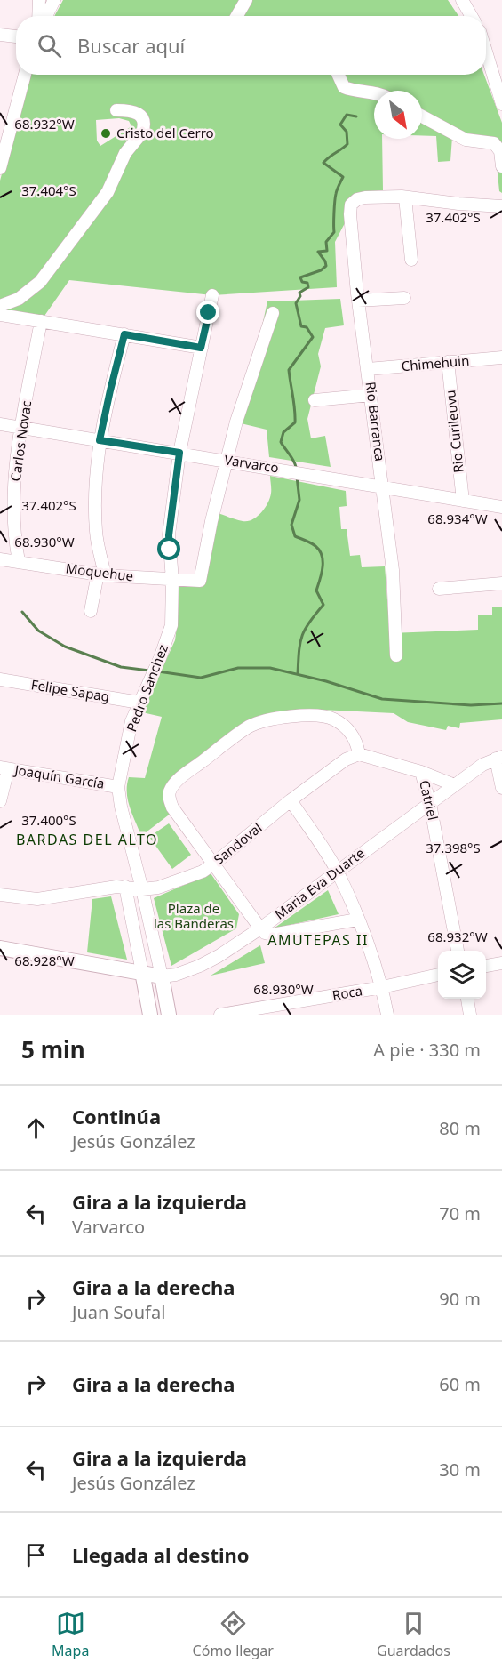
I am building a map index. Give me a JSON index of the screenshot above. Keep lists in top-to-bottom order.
{
  "streets": {
    "main road": ["Maria Eva Duarte"],
    "street": [
      "Chimehuin",
      "Rio Barranca",
      "Rio Curileuvu",
      "Carlos Novac",
      "Varvarco",
      "Moquehue",
      "Pedro Sanchez",
      "Felipe Sapag",
      "Joaquín García",
      "Catriel",
      "Sandoval",
      "Roca"
    ]
  },
  "crossings": [
    ["Chimehuin", "Rio Barranca"],
    ["Chimehuin", "Rio Curileuvu"],
    ["Rio Barranca", "Varvarco"],
    ["Rio Curileuvu", "Varvarco"],
    ["Carlos Novac", "Varvarco"],
    ["Carlos Novac", "Moquehue"],
    ["Varvarco", "Moquehue"],
    ["Varvarco", "Pedro Sanchez"],
    ["Moquehue", "Pedro Sanchez"],
    ["Pedro Sanchez", "Felipe Sapag"],
    ["Pedro Sanchez", "Joaquín García"],
    ["Pedro Sanchez", "Sandoval"],
    ["Pedro Sanchez", "Maria Eva Duarte"],
    ["Catriel", "Maria Eva Duarte"]
  ],
  "districts": ["BARDAS DEL ALTO", "AMUTEPAS II"],
  "parks": ["Plaza de las Banderas"],
  "places": ["Cristo del Cerro"],
  "north": "bottom right",
  "page": {
    "search": "Buscar aquí",
    "heading": ["5 min", "A pie · 330 m"],
    "list": [
      ["Continúa", "Jesús González", "80 m"],
      ["Gira a la izquierda", "Varvarco", "70 m"],
      ["Gira a la derecha", "Juan Soufal", "90 m"],
      ["Gira a la derecha", "60 m"],
      ["Gira a la izquierda", "Jesús González", "30 m"],
      "Llegada al destino"
    ],
    "nav": ["Mapa", "Cómo llegar", "Guardados"]
  },
  "coordinates": [
    "68.932°W",
    "37.404°S",
    "37.402°S",
    "68.934°W",
    "68.930°W",
    "37.400°S",
    "37.398°S",
    "68.928°W"
  ]
}
